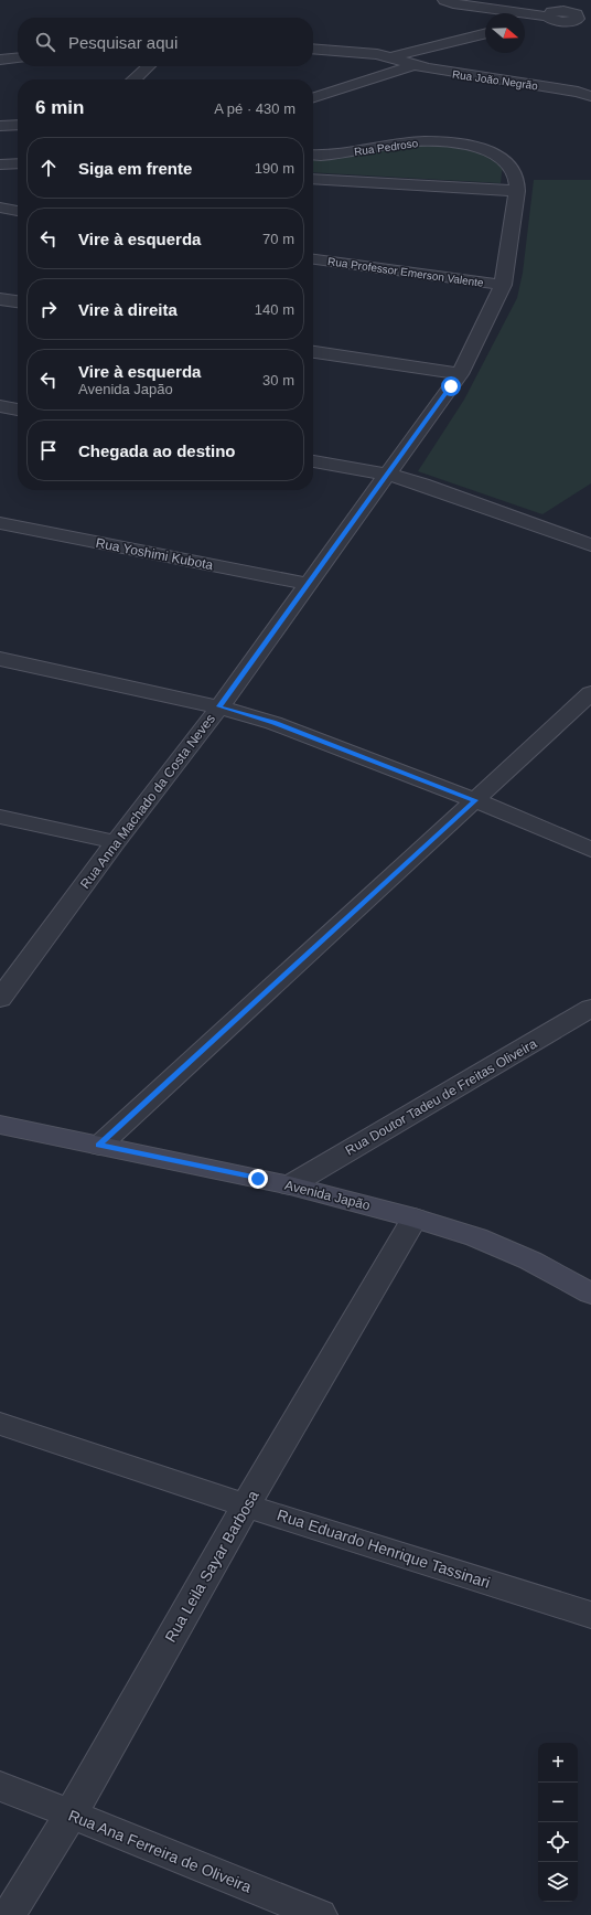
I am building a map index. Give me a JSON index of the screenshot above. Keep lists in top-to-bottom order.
{
  "streets": {
    "main road": ["Avenida Japão"],
    "street": [
      "Rua João Negrão",
      "Rua Pedroso",
      "Rua Professor Emerson Valente",
      "Rua Yoshimi Kubota",
      "Rua Anna Machado da Costa Neves",
      "Rua Doutor Tadeu de Freitas Oliveira",
      "Rua Eduardo Henrique Tassinari",
      "Rua Leila Sayar Barbosa",
      "Rua Ana Ferreira de Oliveira"
    ]
  },
  "crossings": [
    ["Rua Pedroso", "Rua Anna Machado da Costa Neves"],
    ["Rua Professor Emerson Valente", "Rua Anna Machado da Costa Neves"],
    ["Rua Yoshimi Kubota", "Rua Anna Machado da Costa Neves"],
    ["Rua Doutor Tadeu de Freitas Oliveira", "Avenida Japão"],
    ["Avenida Japão", "Rua Leila Sayar Barbosa"],
    ["Rua Eduardo Henrique Tassinari", "Rua Leila Sayar Barbosa"],
    ["Rua Leila Sayar Barbosa", "Rua Ana Ferreira de Oliveira"]
  ],
  "north": "right",
  "page": {
    "search": "Pesquisar aqui",
    "heading": ["6 min", "A pé · 430 m"],
    "list": [
      ["Siga em frente", "190 m"],
      ["Vire à esquerda", "70 m"],
      ["Vire à direita", "140 m"],
      ["Vire à esquerda", "Avenida Japão", "30 m"],
      "Chegada ao destino"
    ],
    "map_buttons": ["+", "−"]
  }
}
